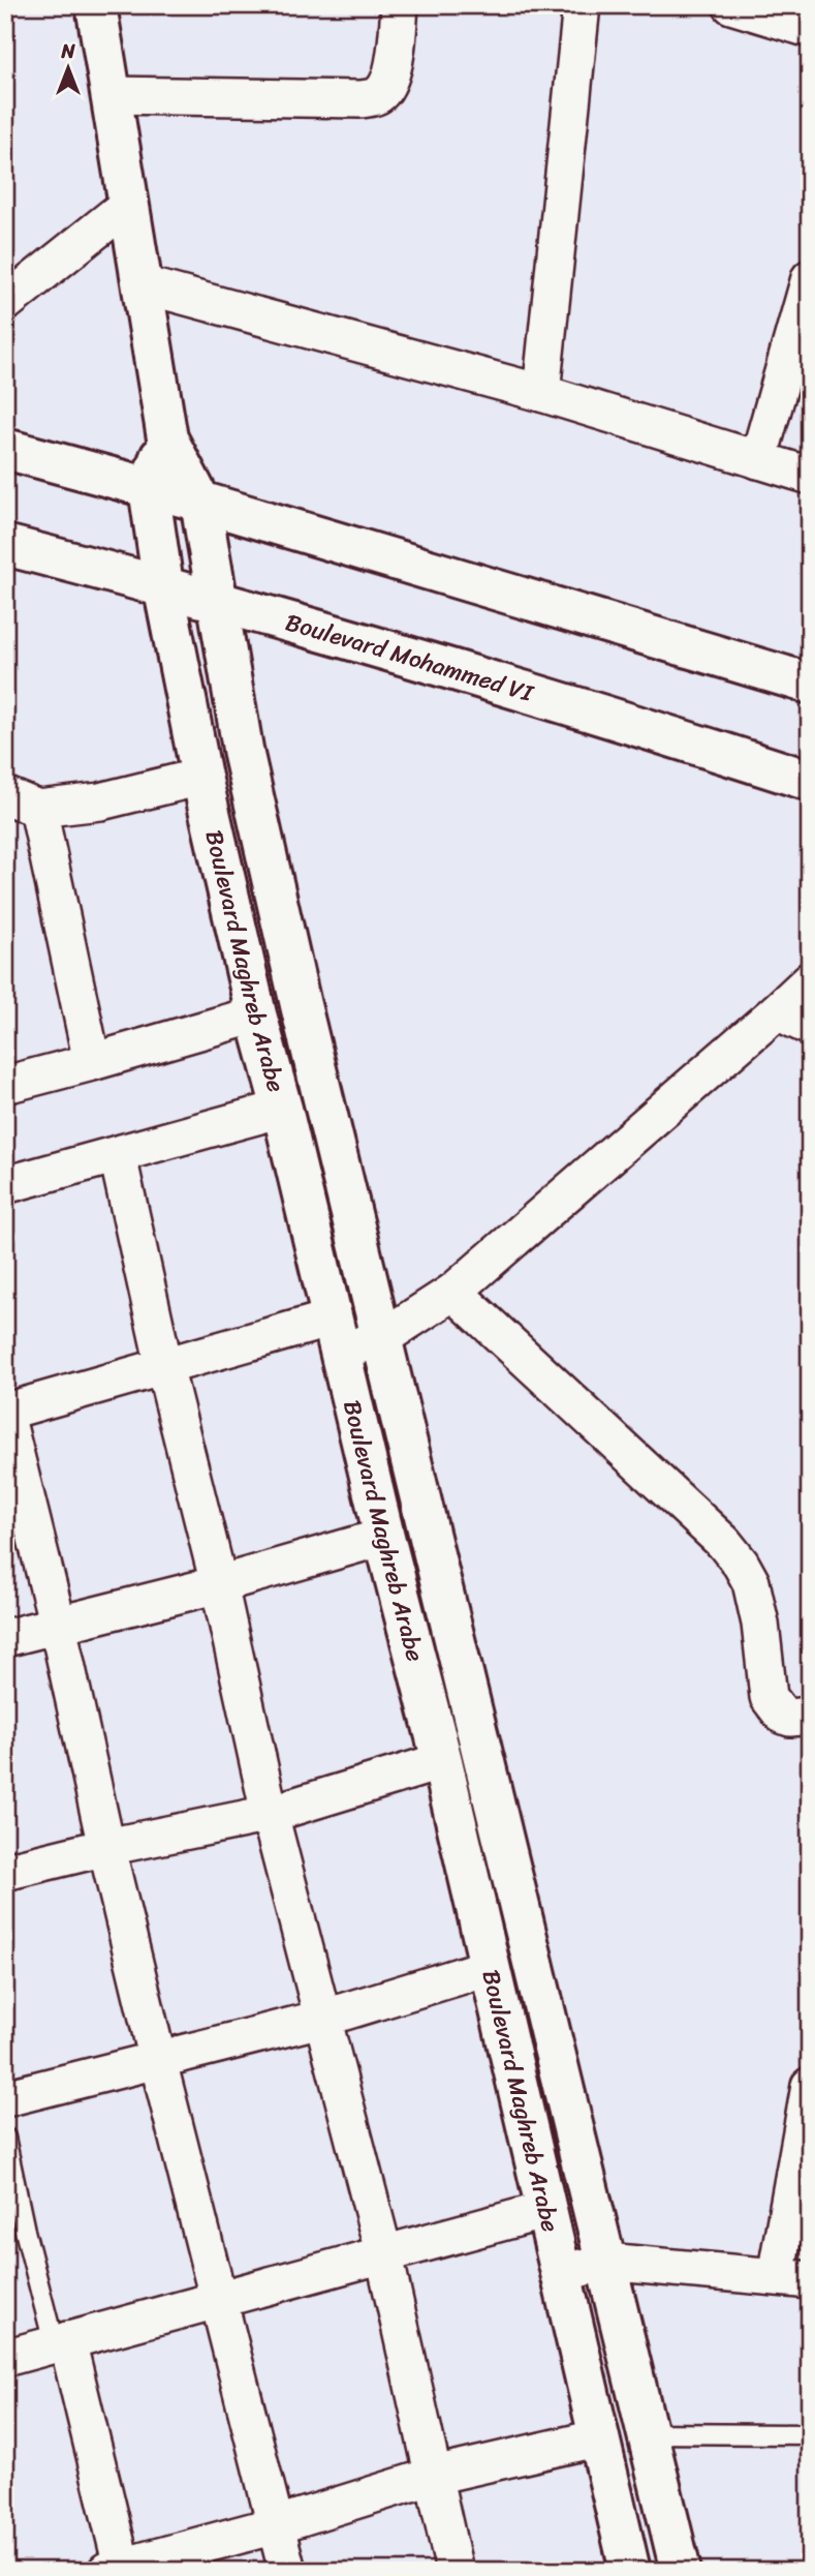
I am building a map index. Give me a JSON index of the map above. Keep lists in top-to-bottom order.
{
  "streets": {
    "street": ["Boulevard Mohammed VI", "Boulevard Maghreb Arabe"]
  },
  "crossings": [
    ["Boulevard Mohammed VI", "Boulevard Maghreb Arabe"]
  ],
  "north": "top"
}
